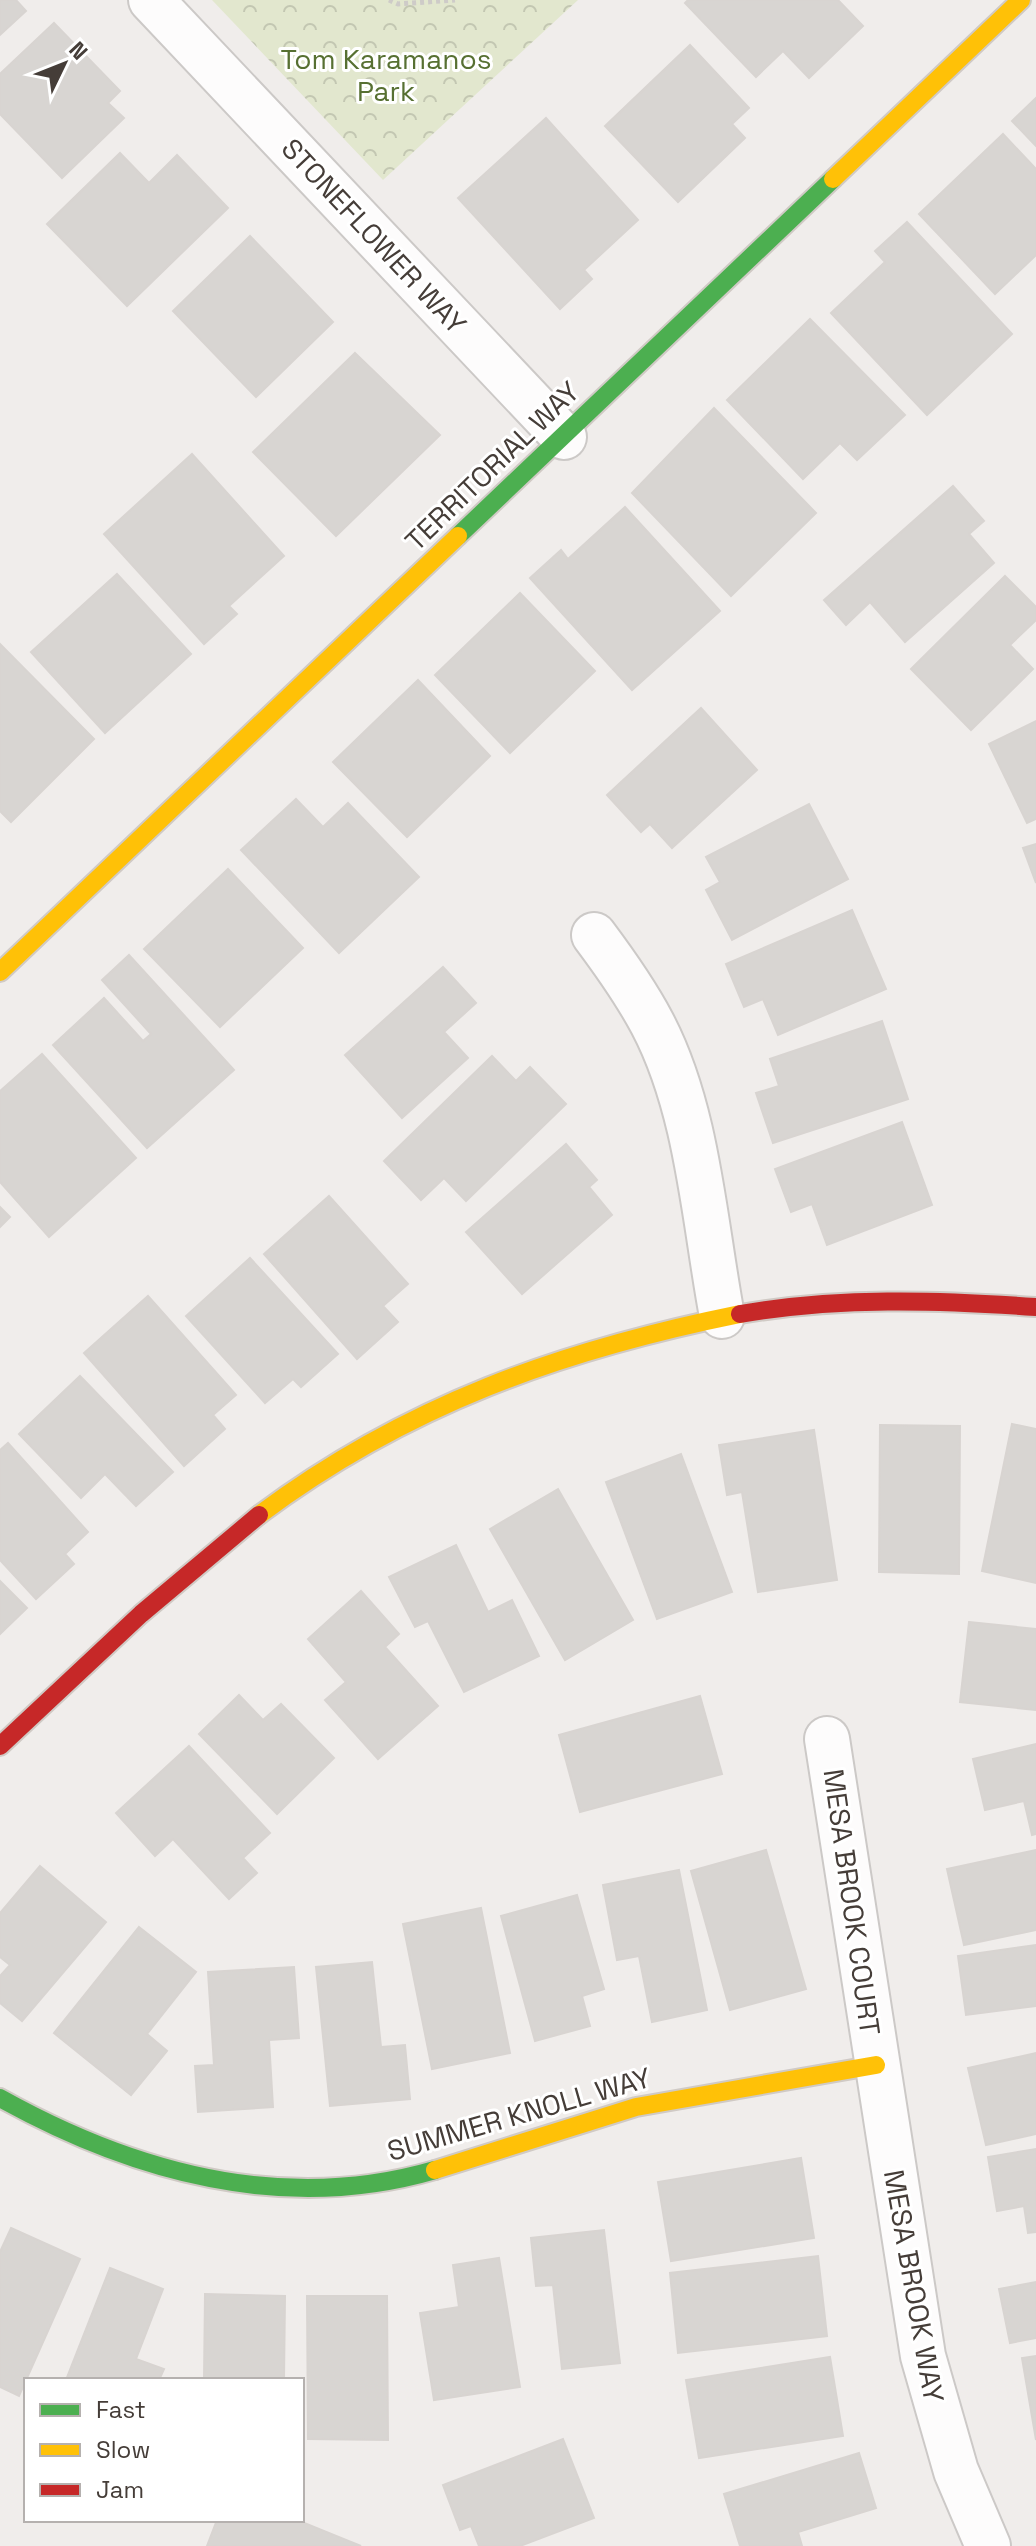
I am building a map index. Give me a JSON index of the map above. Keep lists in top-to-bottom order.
{
  "streets": {
    "street": [
      "STONEFLOWER WAY",
      "TERRITORIAL WAY",
      "MESA BROOK COURT",
      "SUMMER KNOLL WAY",
      "MESA BROOK WAY"
    ]
  },
  "crossings": [
    ["STONEFLOWER WAY", "TERRITORIAL WAY"],
    ["MESA BROOK COURT", "SUMMER KNOLL WAY"],
    ["MESA BROOK COURT", "MESA BROOK WAY"],
    ["SUMMER KNOLL WAY", "MESA BROOK WAY"]
  ],
  "parks": ["Tom Karamanos Park"],
  "legend": ["Fast", "Slow", "Jam"],
  "north": "top right"
}
